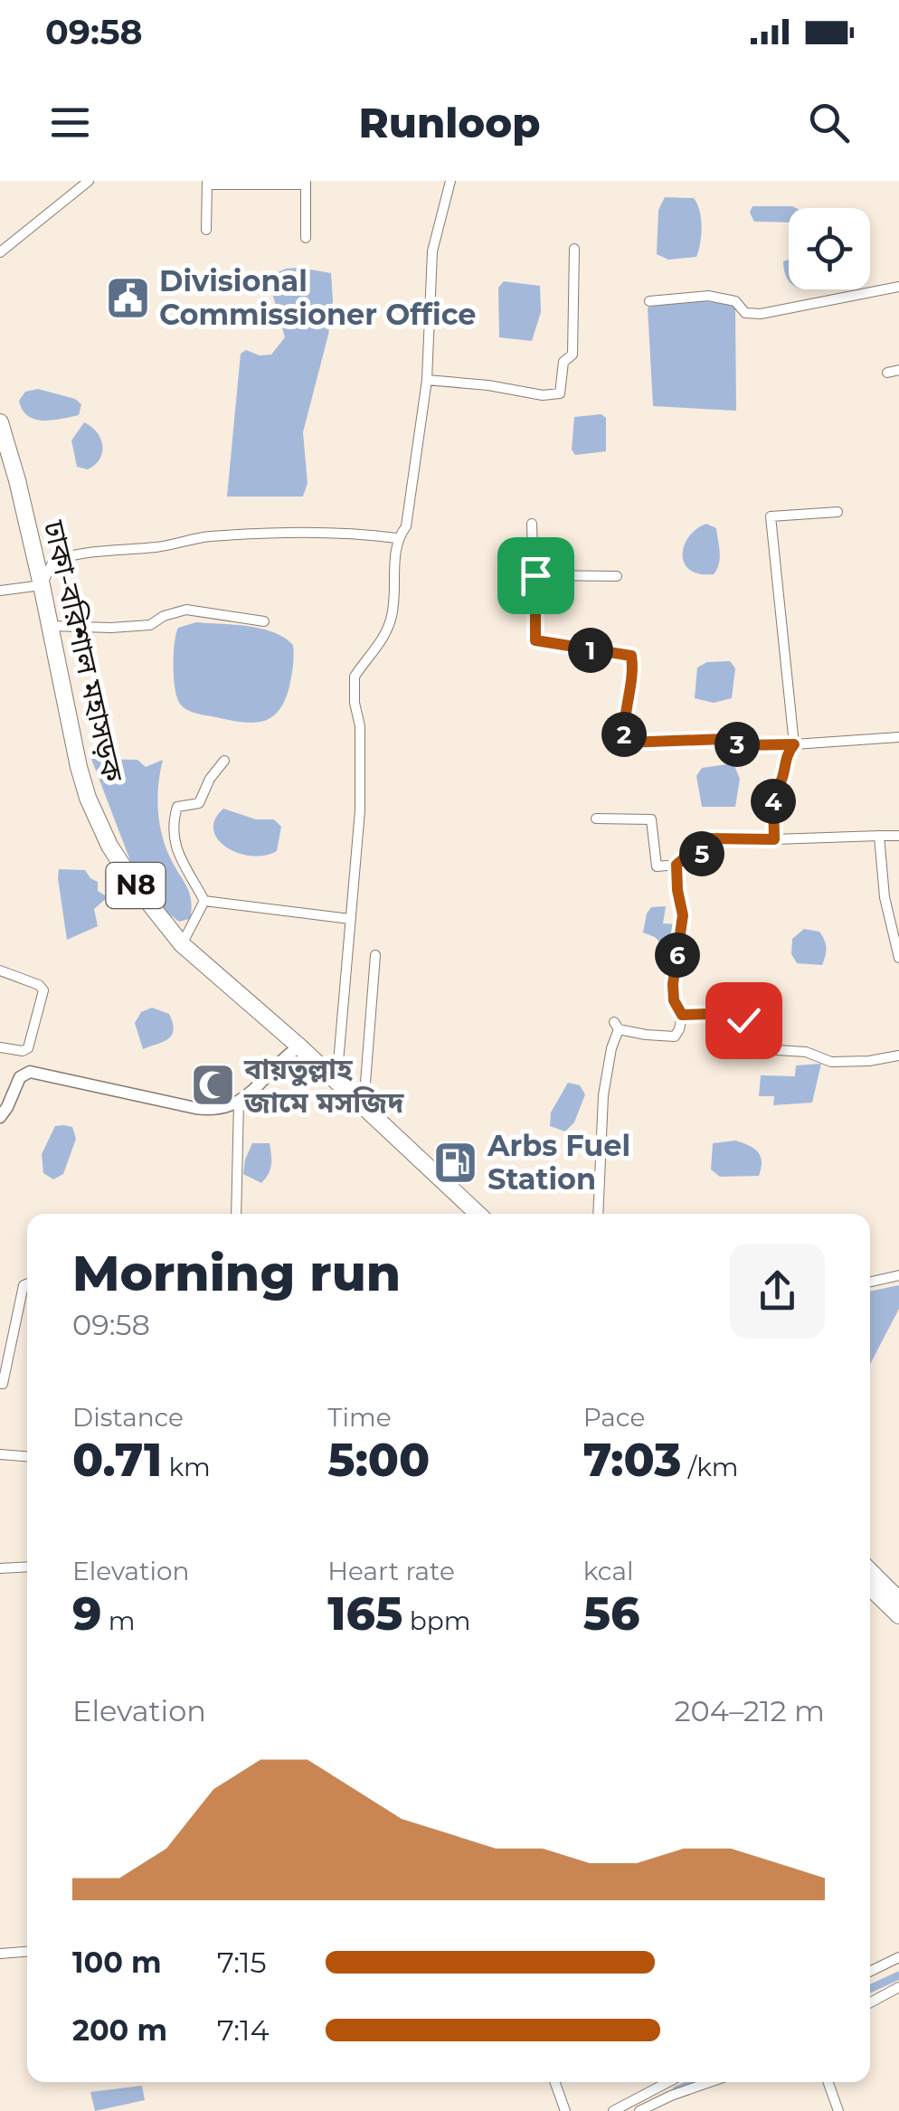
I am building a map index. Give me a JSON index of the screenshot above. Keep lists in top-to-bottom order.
{
  "streets": {
    "highway": ["ঢাকা-বরিশাল মহাসড়ক", "N8"]
  },
  "places": {
    "public building": ["Divisional Commissioner Office"],
    "mosque": ["বায়তুল্লাহ জামে মসজিদ"],
    "fuel station": ["Arbs Fuel Station"]
  },
  "page": {
    "status": "09:58",
    "header": "Runloop",
    "pins": [
      "1",
      "2",
      "3",
      "4",
      "5",
      "6"
    ],
    "heading": ["Morning run", "09:58"],
    "stats": [
      ["Distance", "0.71 km"],
      ["Time", "5:00"],
      ["Pace", "7:03 /km"],
      ["Elevation", "9 m"],
      ["Heart rate", "165 bpm"],
      ["kcal", "56"]
    ],
    "chart": ["Elevation", "204–212 m"],
    "list": [
      {
        "name": "100 m",
        "note": "7:15"
      },
      {
        "name": "200 m",
        "note": "7:14"
      }
    ]
  }
}
